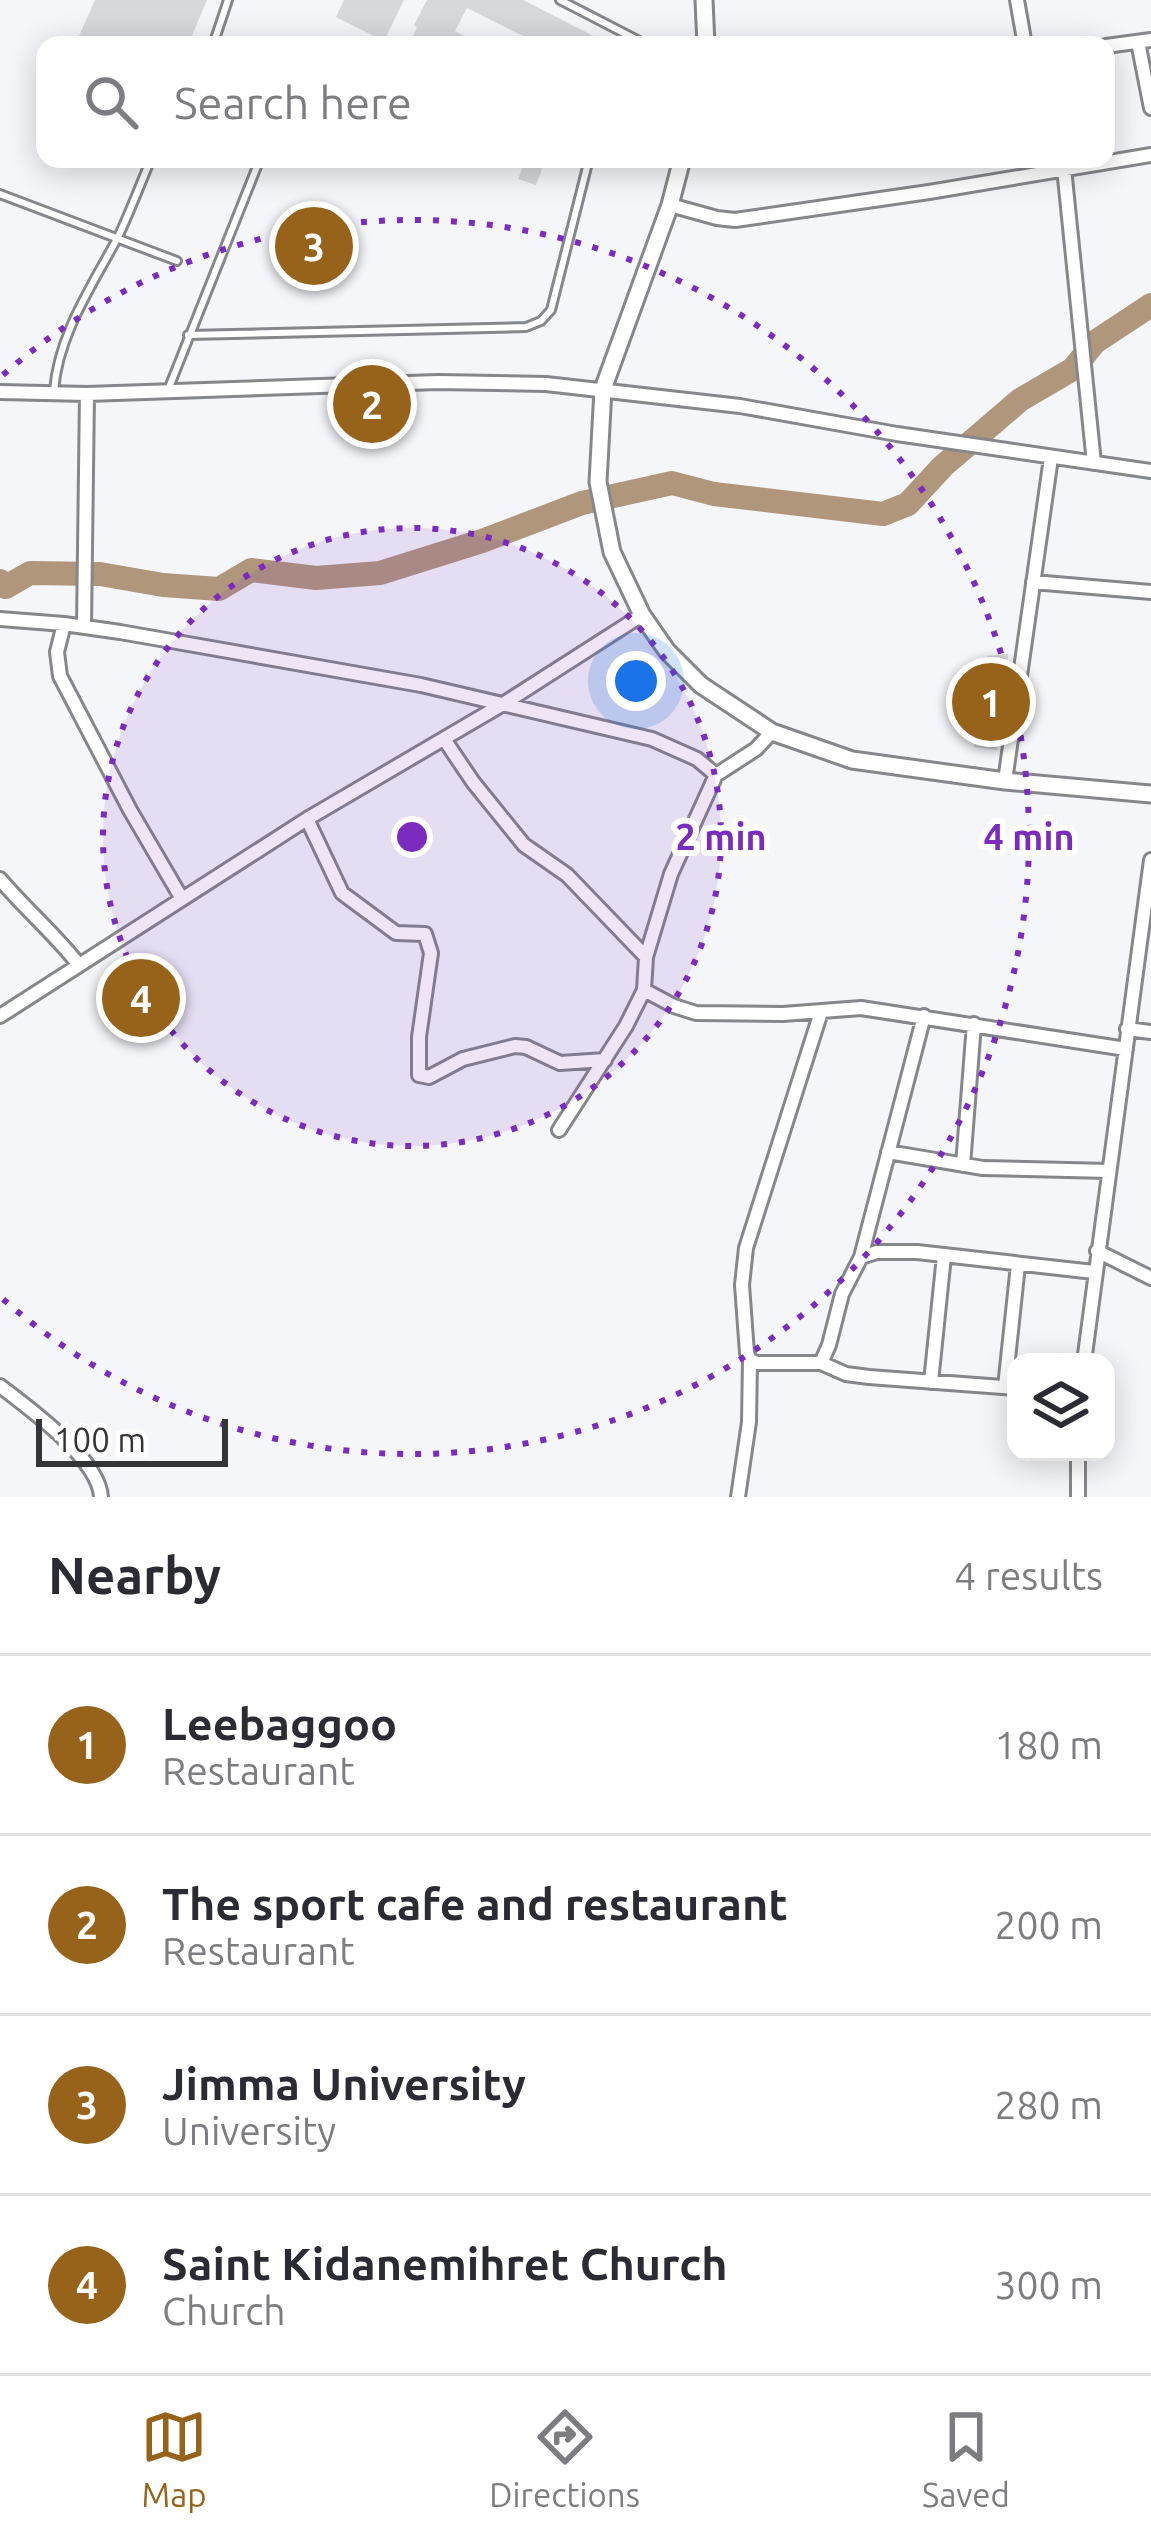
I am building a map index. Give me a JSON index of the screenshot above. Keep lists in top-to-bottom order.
{
  "scale_bar": "100 m",
  "page": {
    "search": "Search here",
    "pins": [
      "3",
      "2",
      "1",
      "4"
    ],
    "scale": "100 m",
    "heading": ["Nearby", "4 results"],
    "list": [
      {
        "mark": "1",
        "name": "Leebaggoo",
        "note": "Restaurant",
        "value": "180 m"
      },
      {
        "mark": "2",
        "name": "The sport cafe and restaurant",
        "note": "Restaurant",
        "value": "200 m"
      },
      {
        "mark": "3",
        "name": "Jimma University",
        "note": "University",
        "value": "280 m"
      },
      {
        "mark": "4",
        "name": "Saint Kidanemihret Church",
        "note": "Church",
        "value": "300 m"
      }
    ],
    "nav": ["Map", "Directions", "Saved"]
  },
  "rings": ["2 min", "4 min"]
}
